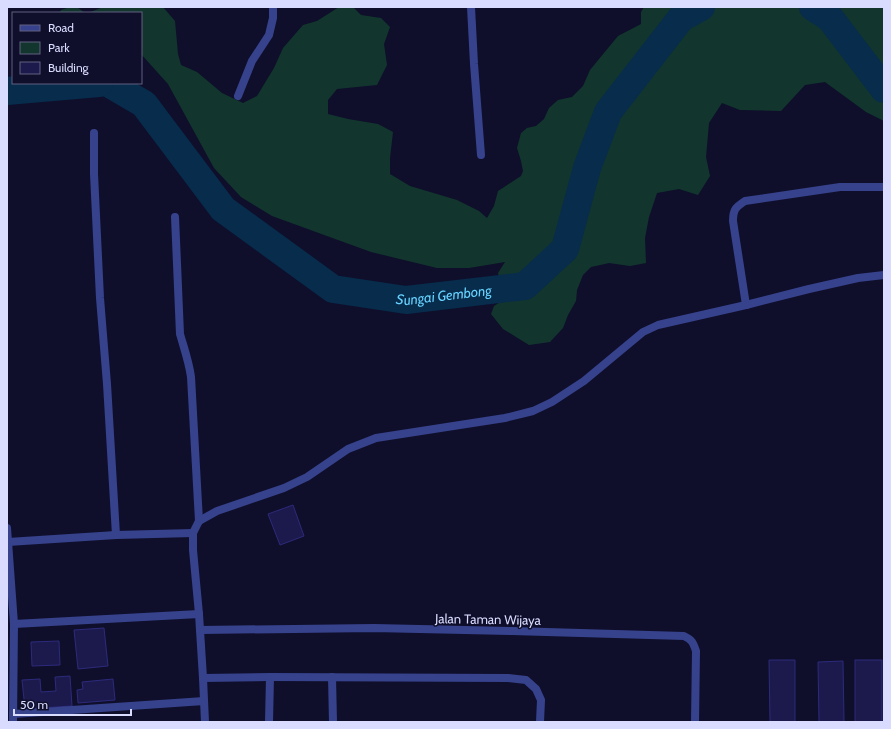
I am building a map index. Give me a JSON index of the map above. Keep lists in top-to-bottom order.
{
  "streets": {
    "street": ["Jalan Taman Wijaya"]
  },
  "water": ["Sungai Gembong"],
  "legend": ["Road", "Park", "Building"],
  "scale_bar": "50 m"
}
